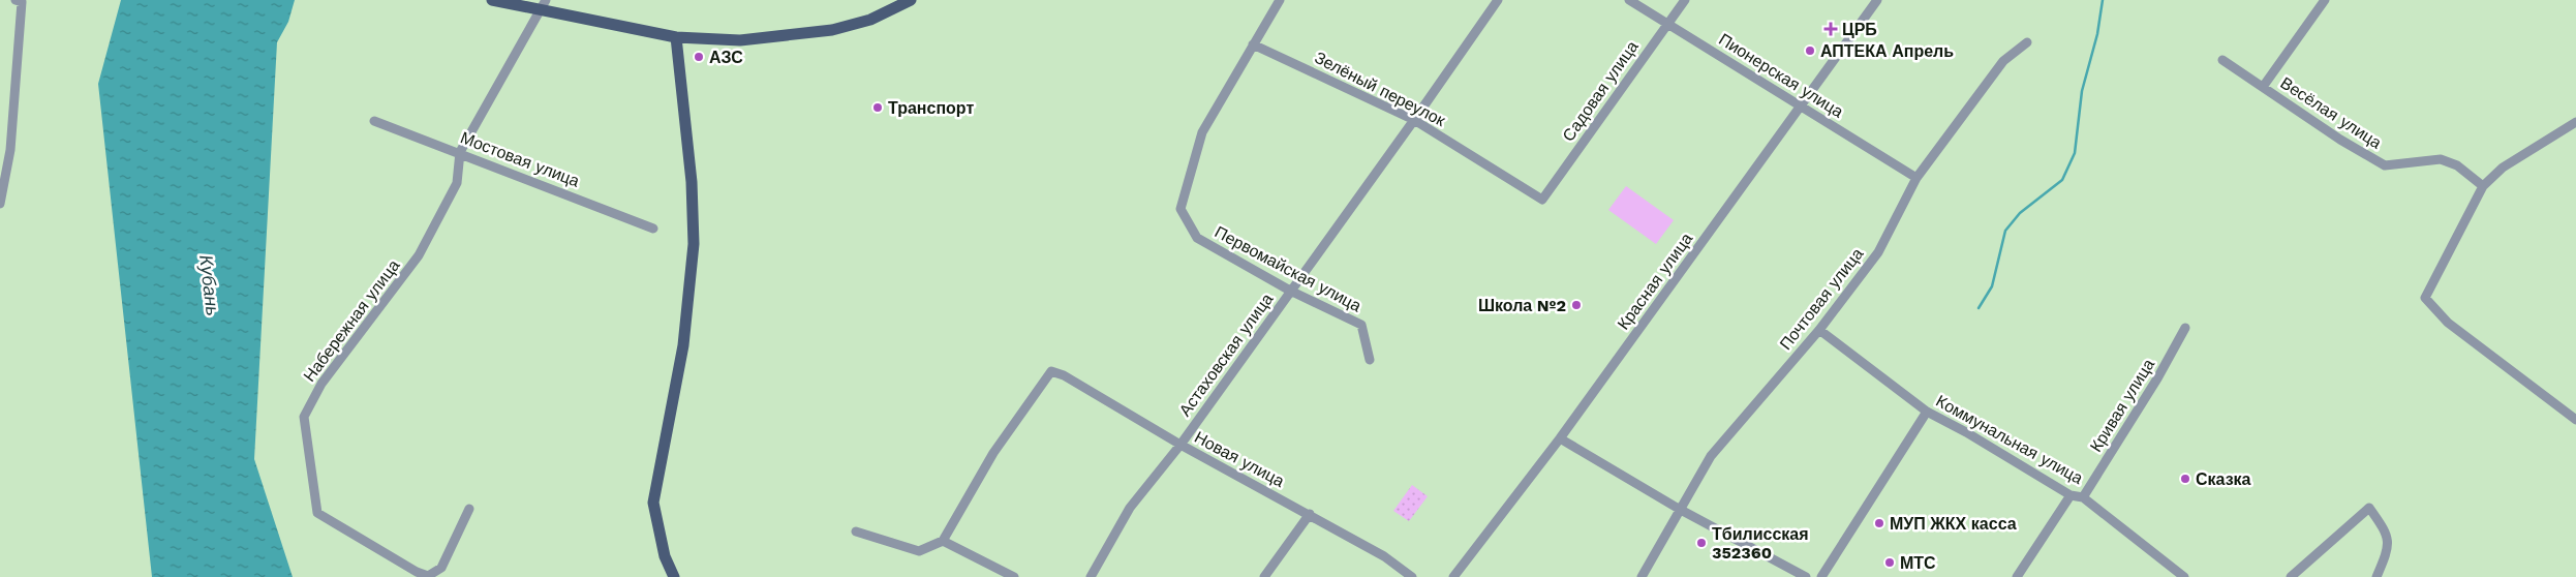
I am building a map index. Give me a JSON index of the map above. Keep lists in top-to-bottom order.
{
  "streets": {
    "street": [
      "Пионерская улица",
      "Зелёный переулок",
      "Садовая улица",
      "Весёлая улица",
      "Мостовая улица",
      "Первомайская улица",
      "Красная улица",
      "Почтовая улица",
      "Набережная улица",
      "Астаховская улица",
      "Кривая улица",
      "Коммунальная улица",
      "Новая улица"
    ]
  },
  "crossings": [
    ["Пионерская улица", "Садовая улица"],
    ["Пионерская улица", "Красная улица"],
    ["Пионерская улица", "Почтовая улица"],
    ["Зелёный переулок", "Садовая улица"],
    ["Зелёный переулок", "Первомайская улица"],
    ["Зелёный переулок", "Астаховская улица"],
    ["Мостовая улица", "Набережная улица"],
    ["Первомайская улица", "Астаховская улица"],
    ["Почтовая улица", "Коммунальная улица"],
    ["Астаховская улица", "Новая улица"],
    ["Кривая улица", "Коммунальная улица"]
  ],
  "water": ["Кубань"],
  "places": {
    "health": ["ЦРБ"],
    "other": [
      "АПТЕКА Апрель",
      "АЗС",
      "Транспорт",
      "Школа №2",
      "Сказка",
      "МУП ЖКХ касса",
      "Тбилисская 352360",
      "МТС"
    ]
  }
}
